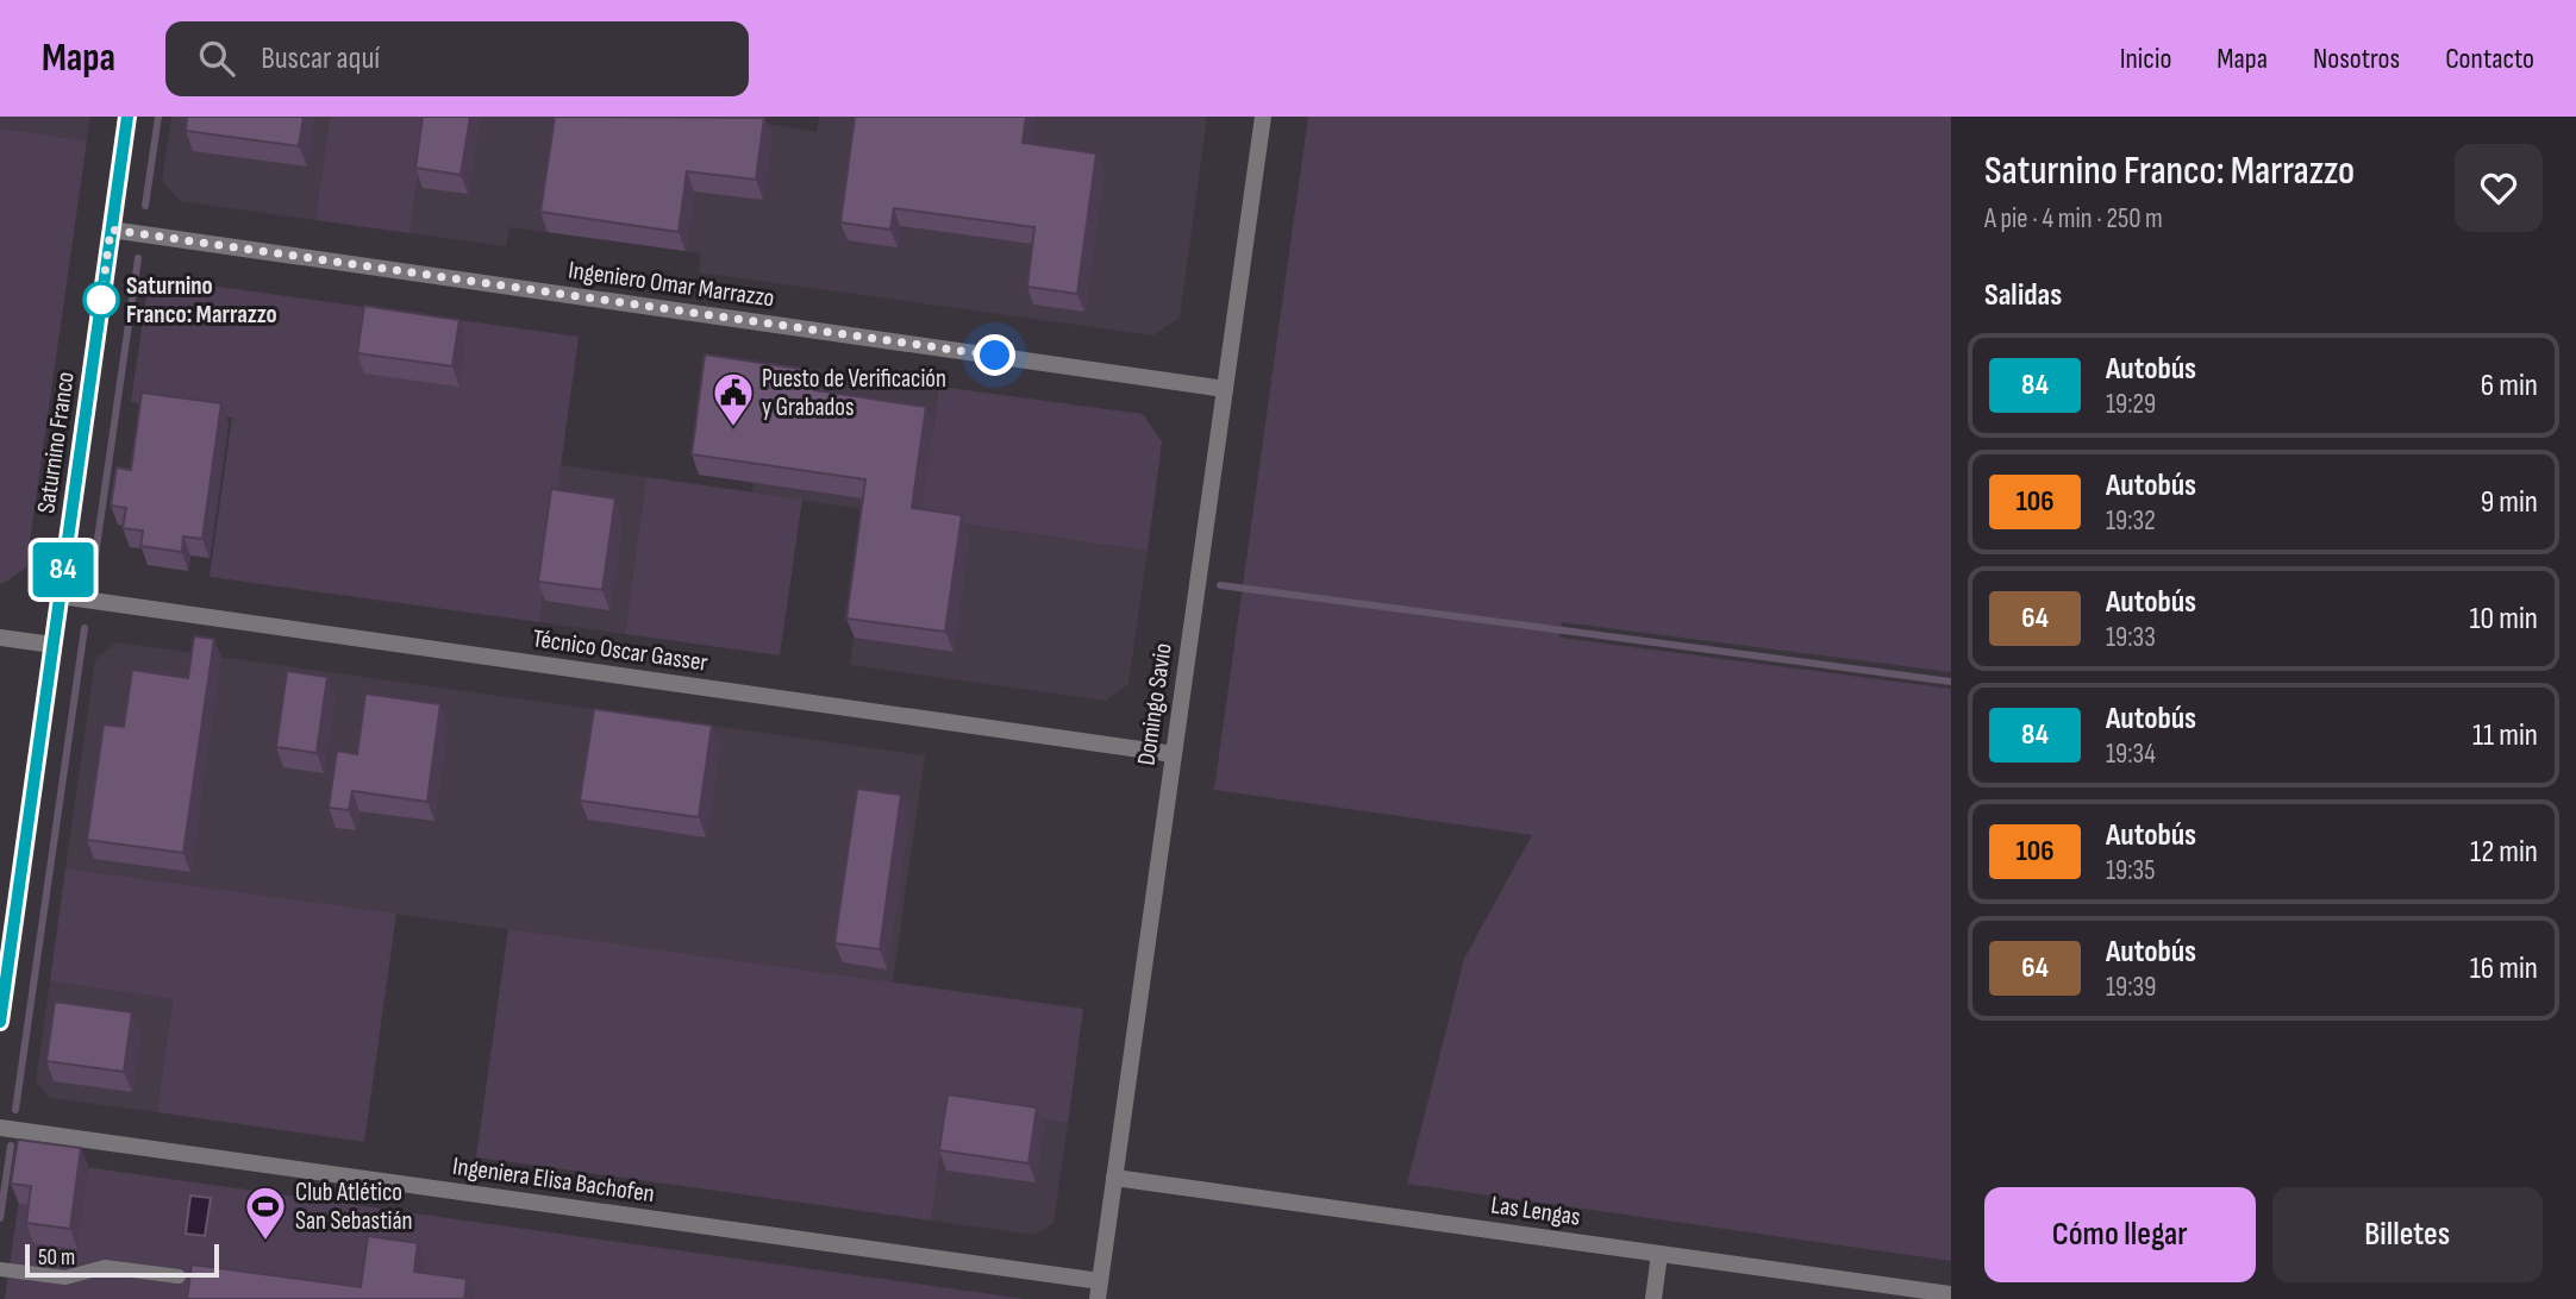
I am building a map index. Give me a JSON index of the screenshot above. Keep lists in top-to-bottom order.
{
  "streets": {
    "street": [
      "Ingeniero Omar Marrazzo",
      "Saturnino Franco",
      "Técnico Oscar Gasser",
      "Domingo Savio",
      "Ingeniera Elisa Bachofen",
      "Las Lengas"
    ]
  },
  "crossings": [
    ["Ingeniero Omar Marrazzo", "Saturnino Franco"],
    ["Ingeniero Omar Marrazzo", "Domingo Savio"],
    ["Saturnino Franco", "Técnico Oscar Gasser"],
    ["Técnico Oscar Gasser", "Domingo Savio"],
    ["Domingo Savio", "Ingeniera Elisa Bachofen"],
    ["Domingo Savio", "Las Lengas"]
  ],
  "places": {
    "other": ["Saturnino Franco: Marrazzo"],
    "public building": ["Puesto de Verificación y Grabados"],
    "sports": ["Club Atlético San Sebastián"]
  },
  "lines": ["bus line 84"],
  "scale_bar": "50 m",
  "page": {
    "header": "Mapa",
    "search": "Buscar aquí",
    "nav": [
      "Inicio",
      "Mapa",
      "Nosotros",
      "Contacto"
    ],
    "on_map": "84",
    "heading": [
      ["Saturnino Franco: Marrazzo", "A pie · 4 min · 250 m"],
      "Salidas"
    ],
    "list": [
      {
        "mark": "84",
        "name": "Autobús",
        "note": "19:29",
        "value": "6 min"
      },
      {
        "mark": "106",
        "name": "Autobús",
        "note": "19:32",
        "value": "9 min"
      },
      {
        "mark": "64",
        "name": "Autobús",
        "note": "19:33",
        "value": "10 min"
      },
      {
        "mark": "84",
        "name": "Autobús",
        "note": "19:34",
        "value": "11 min"
      },
      {
        "mark": "106",
        "name": "Autobús",
        "note": "19:35",
        "value": "12 min"
      },
      {
        "mark": "64",
        "name": "Autobús",
        "note": "19:39",
        "value": "16 min"
      }
    ],
    "buttons": ["Cómo llegar", "Billetes"],
    "scale": "50 m"
  }
}
